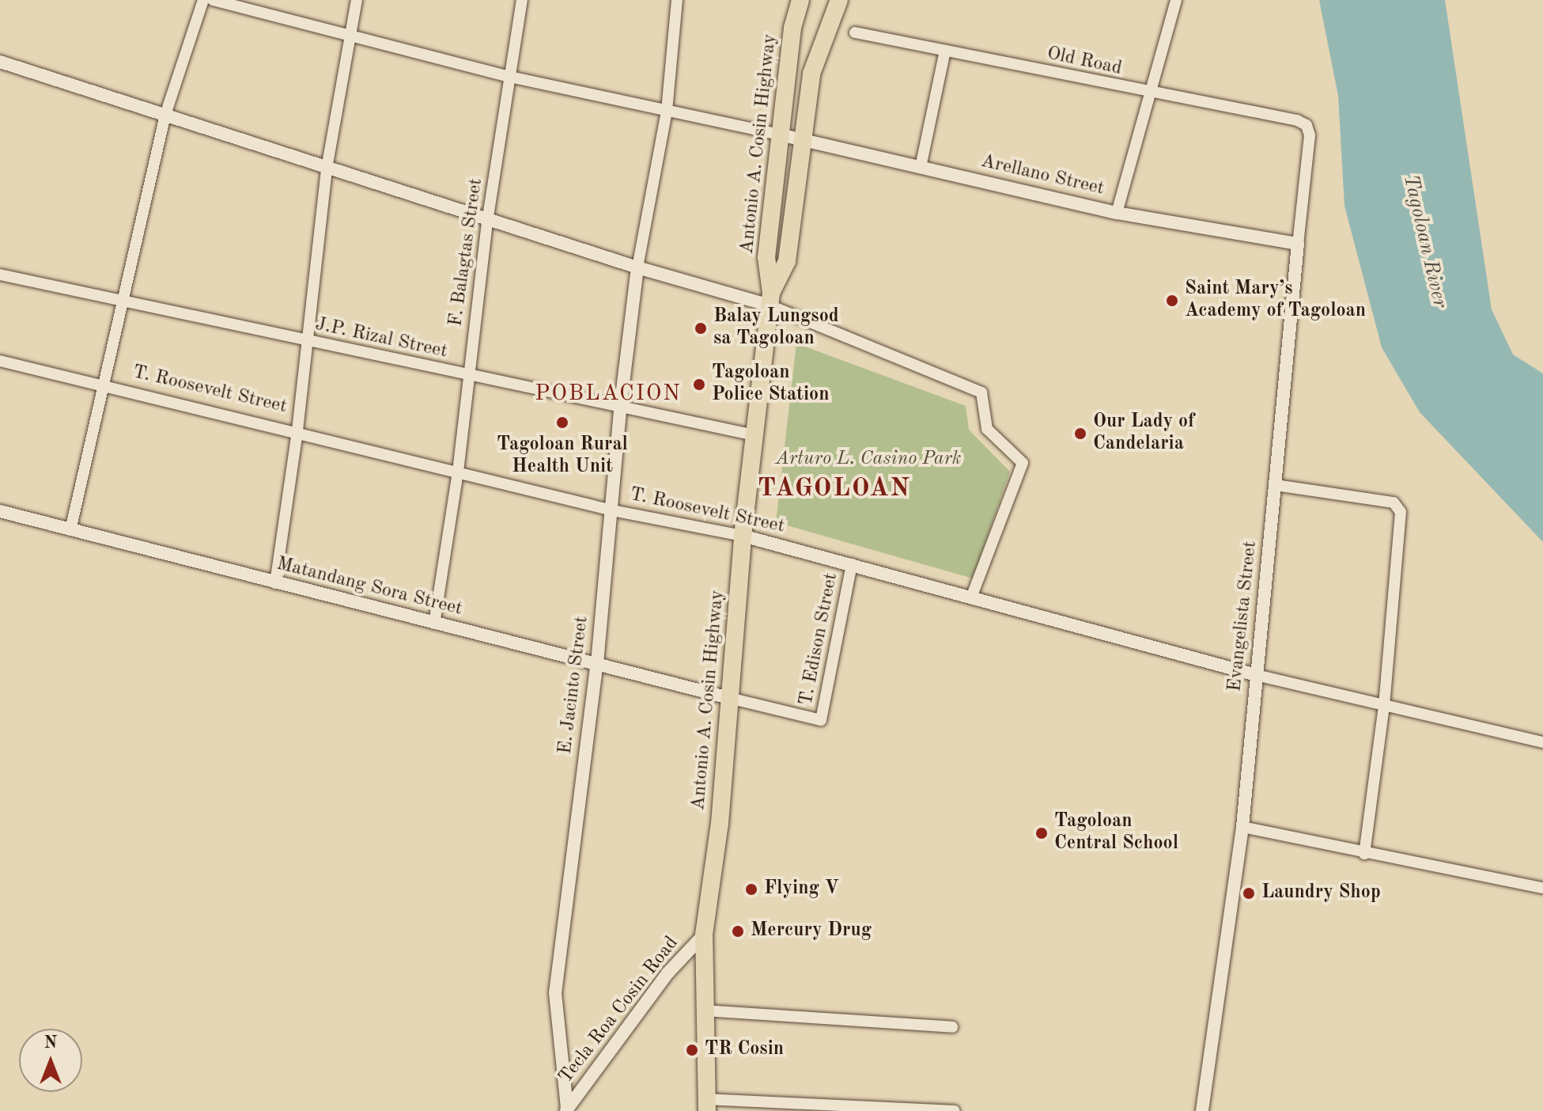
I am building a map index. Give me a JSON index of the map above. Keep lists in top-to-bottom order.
{
  "streets": {
    "highway": ["Antonio A. Cosin Highway"],
    "street": [
      "Old Road",
      "Arellano Street",
      "F. Balagtas Street",
      "J.P. Rizal Street",
      "T. Roosevelt Street",
      "Matandang Sora Street",
      "Evangelista Street",
      "T. Edison Street",
      "E. Jacinto Street",
      "Tecla Roa Cosin Road"
    ]
  },
  "crossings": [
    ["Old Road", "Evangelista Street"],
    ["Antonio A. Cosin Highway", "Arellano Street"],
    ["Antonio A. Cosin Highway", "J.P. Rizal Street"],
    ["Antonio A. Cosin Highway", "T. Roosevelt Street"],
    ["Antonio A. Cosin Highway", "Matandang Sora Street"],
    ["Antonio A. Cosin Highway", "T. Edison Street"],
    ["Antonio A. Cosin Highway", "Tecla Roa Cosin Road"],
    ["Arellano Street", "Evangelista Street"],
    ["F. Balagtas Street", "J.P. Rizal Street"],
    ["F. Balagtas Street", "T. Roosevelt Street"],
    ["F. Balagtas Street", "Matandang Sora Street"],
    ["J.P. Rizal Street", "E. Jacinto Street"],
    ["T. Roosevelt Street", "Evangelista Street"],
    ["T. Roosevelt Street", "T. Edison Street"],
    ["T. Roosevelt Street", "E. Jacinto Street"],
    ["Matandang Sora Street", "T. Edison Street"],
    ["Matandang Sora Street", "E. Jacinto Street"],
    ["E. Jacinto Street", "Tecla Roa Cosin Road"]
  ],
  "districts": ["POBLACION", "TAGOLOAN"],
  "water": ["Tagoloan River"],
  "parks": ["Arturo L. Casino Park"],
  "places": [
    "Saint Mary’s Academy of Tagoloan",
    "Balay Lungsod sa Tagoloan",
    "Tagoloan Police Station",
    "Tagoloan Rural Health Unit",
    "Our Lady of Candelaria",
    "Tagoloan Central School",
    "Flying V",
    "Laundry Shop",
    "Mercury Drug",
    "TR Cosin"
  ],
  "north": "top"
}
